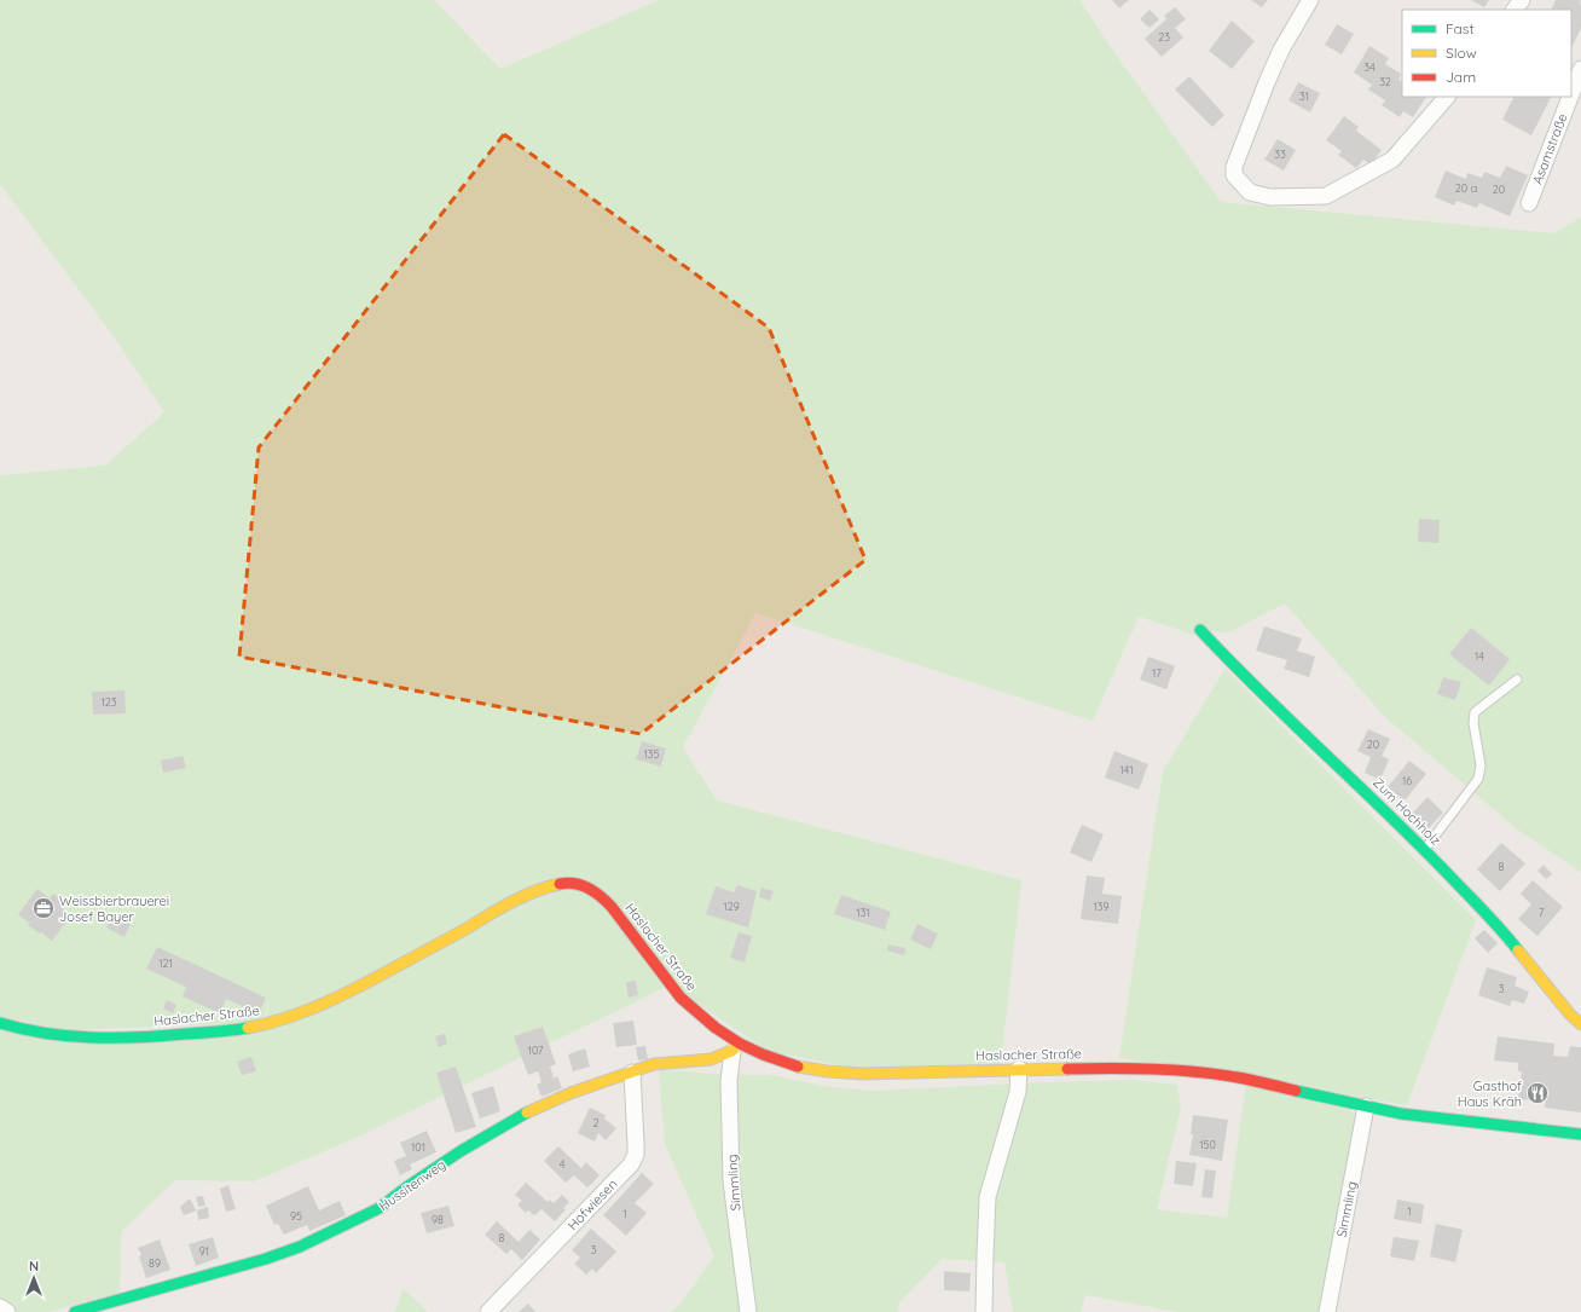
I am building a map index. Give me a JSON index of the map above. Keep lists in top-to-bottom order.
{
  "streets": {
    "street": [
      "Asamstraße",
      "Zum Hochholz",
      "Haslacher Straße",
      "Simmling",
      "Hussitenweg",
      "Hofwiesen"
    ]
  },
  "crossings": [
    ["Haslacher Straße", "Simmling"],
    ["Haslacher Straße", "Hussitenweg"],
    ["Simmling", "Hussitenweg"],
    ["Hussitenweg", "Hofwiesen"]
  ],
  "places": {
    "office": ["Weissbierbrauerei Josef Bayer"],
    "restaurant": ["Gasthof Haus Kräh"]
  },
  "house_numbers": [
    "23",
    "34",
    "32",
    "31",
    "33",
    "20 a",
    "20",
    "14",
    "17",
    "123",
    "20",
    "135",
    "141",
    "16",
    "8",
    "129",
    "139",
    "131",
    "7",
    "121",
    "3",
    "107",
    "2",
    "150",
    "101",
    "4",
    "1",
    "1",
    "95",
    "98",
    "8",
    "3",
    "91",
    "89"
  ],
  "legend": ["Fast", "Slow", "Jam"],
  "north": "top"
}
